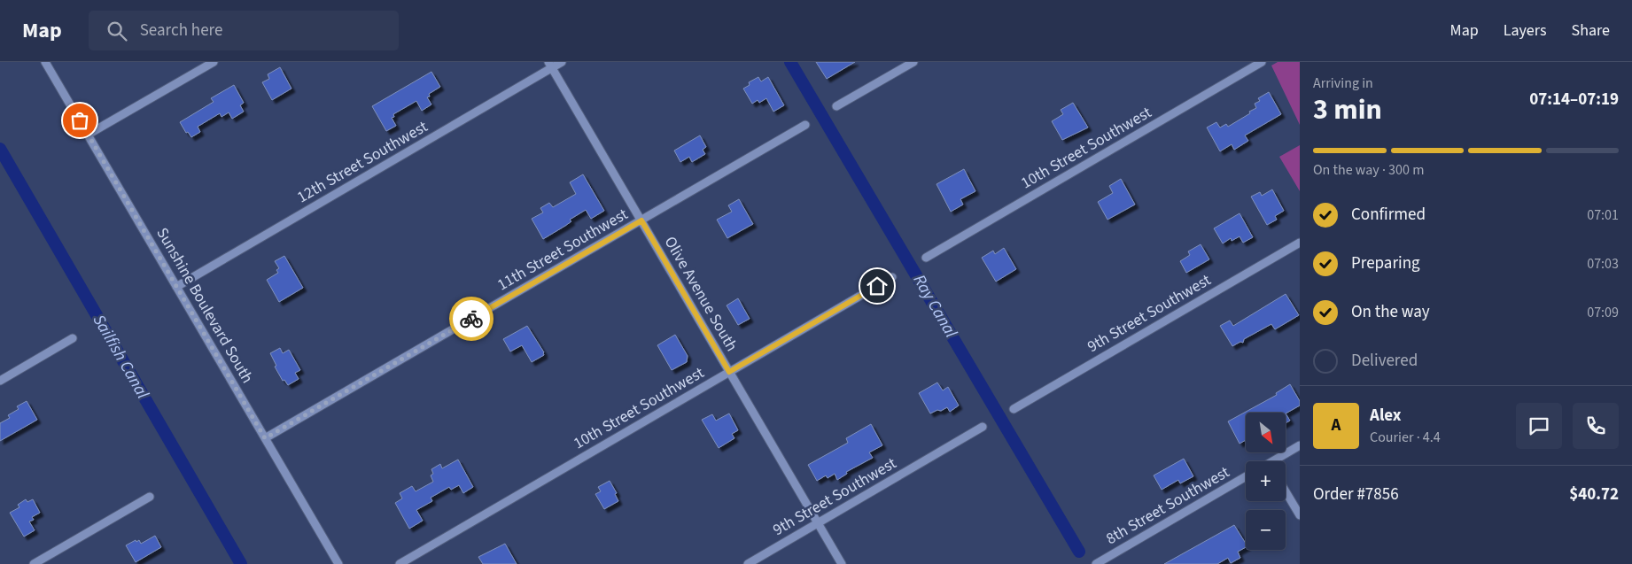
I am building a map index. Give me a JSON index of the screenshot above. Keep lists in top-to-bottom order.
{
  "streets": {
    "street": [
      "10th Street Southwest",
      "12th Street Southwest",
      "11th Street Southwest",
      "Olive Avenue South",
      "Sunshine Boulevard South",
      "9th Street Southwest",
      "8th Street Southwest"
    ]
  },
  "crossings": [
    ["10th Street Southwest", "Olive Avenue South"],
    ["12th Street Southwest", "Olive Avenue South"],
    ["12th Street Southwest", "Sunshine Boulevard South"],
    ["11th Street Southwest", "Olive Avenue South"],
    ["11th Street Southwest", "Sunshine Boulevard South"],
    ["Olive Avenue South", "9th Street Southwest"]
  ],
  "water": ["Ray Canal", "Sailfish Canal"],
  "north": "bottom right",
  "page": {
    "header": "Map",
    "search": "Search here",
    "nav": ["Map", "Layers", "Share"],
    "heading": ["3 min", "Arriving in", "07:14–07:19"],
    "panel": [
      "Alex",
      "Courier · 4.4",
      "Order #7856",
      "$40.72"
    ],
    "bar": "On the way · 300 m",
    "list": [
      ["Confirmed", "07:01"],
      ["Preparing", "07:03"],
      ["On the way", "07:09"],
      "Delivered"
    ],
    "round": "A",
    "map_buttons": ["+", "−"]
  }
}
